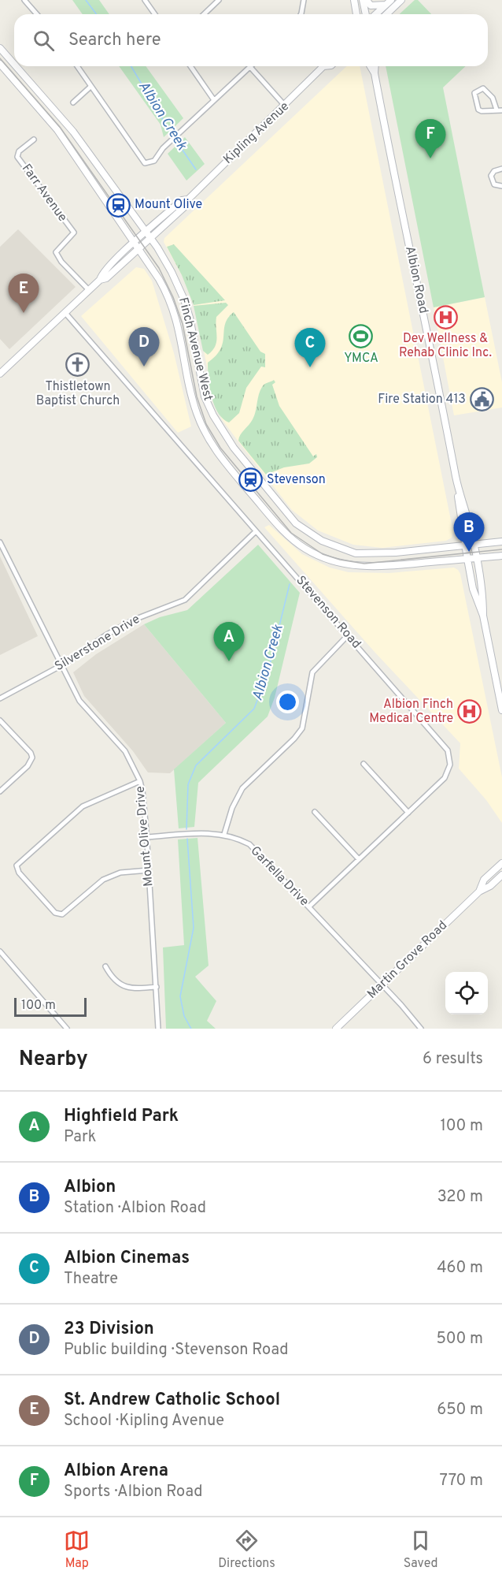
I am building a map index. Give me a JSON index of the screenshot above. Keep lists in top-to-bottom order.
{
  "streets": {
    "main road": [
      "Kipling Avenue",
      "Albion Road",
      "Finch Avenue West",
      "Martin Grove Road"
    ],
    "street": [
      "Farr Avenue",
      "Stevenson Road",
      "Silverstone Drive",
      "Mount Olive Drive",
      "Garfella Drive"
    ]
  },
  "crossings": [
    ["Kipling Avenue", "Farr Avenue"],
    ["Kipling Avenue", "Finch Avenue West"],
    ["Kipling Avenue", "Stevenson Road"],
    ["Albion Road", "Finch Avenue West"],
    ["Stevenson Road", "Silverstone Drive"],
    ["Stevenson Road", "Garfella Drive"],
    ["Silverstone Drive", "Mount Olive Drive"],
    ["Mount Olive Drive", "Garfella Drive"],
    ["Garfella Drive", "Martin Grove Road"]
  ],
  "water": ["Albion Creek"],
  "places": {
    "station": ["Mount Olive", "Stevenson"],
    "hospital": ["Dev Wellness & Rehab Clinic Inc.", "Albion Finch Medical Centre"],
    "sports": ["YMCA"],
    "church": ["Thistletown Baptist Church"],
    "public building": ["Fire Station 413"]
  },
  "scale_bar": "100 m",
  "page": {
    "search": "Search here",
    "pins": [
      "F",
      "E",
      "D",
      "C",
      "B",
      "A"
    ],
    "scale": "100 m",
    "heading": ["Nearby", "6 results"],
    "list": [
      {
        "mark": "A",
        "name": "Highfield Park",
        "note": "Park",
        "value": "100 m"
      },
      {
        "mark": "B",
        "name": "Albion",
        "note": "Station · Albion Road",
        "value": "320 m"
      },
      {
        "mark": "C",
        "name": "Albion Cinemas",
        "note": "Theatre",
        "value": "460 m"
      },
      {
        "mark": "D",
        "name": "23 Division",
        "note": "Public building · Stevenson Road",
        "value": "500 m"
      },
      {
        "mark": "E",
        "name": "St. Andrew Catholic School",
        "note": "School · Kipling Avenue",
        "value": "650 m"
      },
      {
        "mark": "F",
        "name": "Albion Arena",
        "note": "Sports · Albion Road",
        "value": "770 m"
      }
    ],
    "nav": ["Map", "Directions", "Saved"]
  }
}
